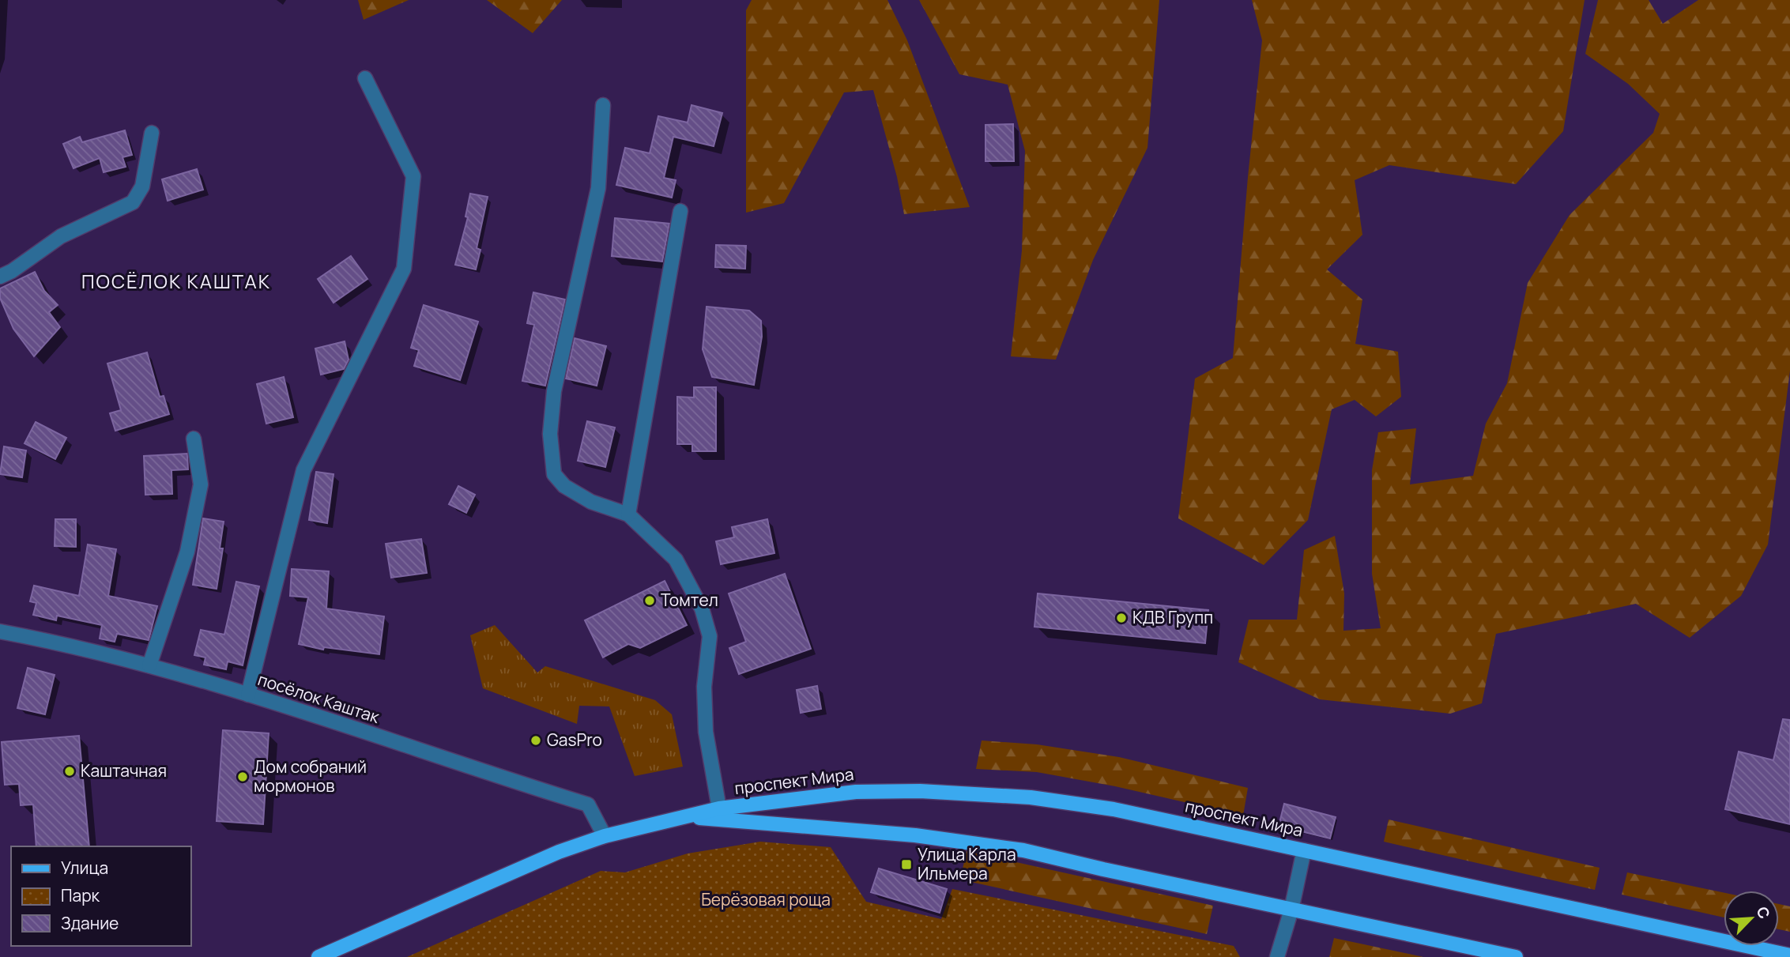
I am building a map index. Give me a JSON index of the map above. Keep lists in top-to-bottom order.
{
  "streets": {
    "main road": ["проспект Мира"],
    "street": ["посёлок Каштак"]
  },
  "crossings": [
    ["посёлок Каштак", "проспект Мира"]
  ],
  "districts": ["ПОСЁЛОК КАШТАК"],
  "parks": ["Берёзовая роща"],
  "places": {
    "other": [
      "Томтел",
      "КДВ Групп",
      "GasPro",
      "Каштачная",
      "Дом собраний мормонов"
    ],
    "transit": ["Улица Карла Ильмера"]
  },
  "legend": ["Улица", "Парк", "Здание"],
  "north": "top right"
}
